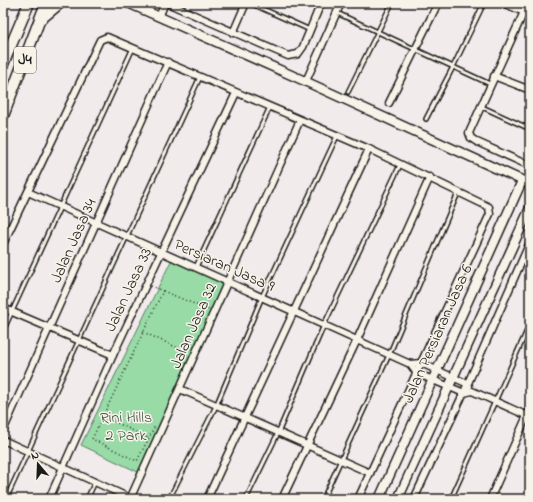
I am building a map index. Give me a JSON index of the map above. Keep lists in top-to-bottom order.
{
  "streets": {
    "main road": ["J4"],
    "street": [
      "Jalan Jasa 34",
      "Persiaran Jasa 9",
      "Jalan Jasa 33",
      "Jalan Jasa 32",
      "Jalan Persiaran Jasa 6"
    ]
  },
  "crossings": [
    ["Jalan Jasa 34", "Persiaran Jasa 9"],
    ["Persiaran Jasa 9", "Jalan Jasa 33"],
    ["Persiaran Jasa 9", "Jalan Jasa 32"],
    ["Persiaran Jasa 9", "Jalan Persiaran Jasa 6"]
  ],
  "parks": ["Rini Hills 2 Park"],
  "north": "top"
}
